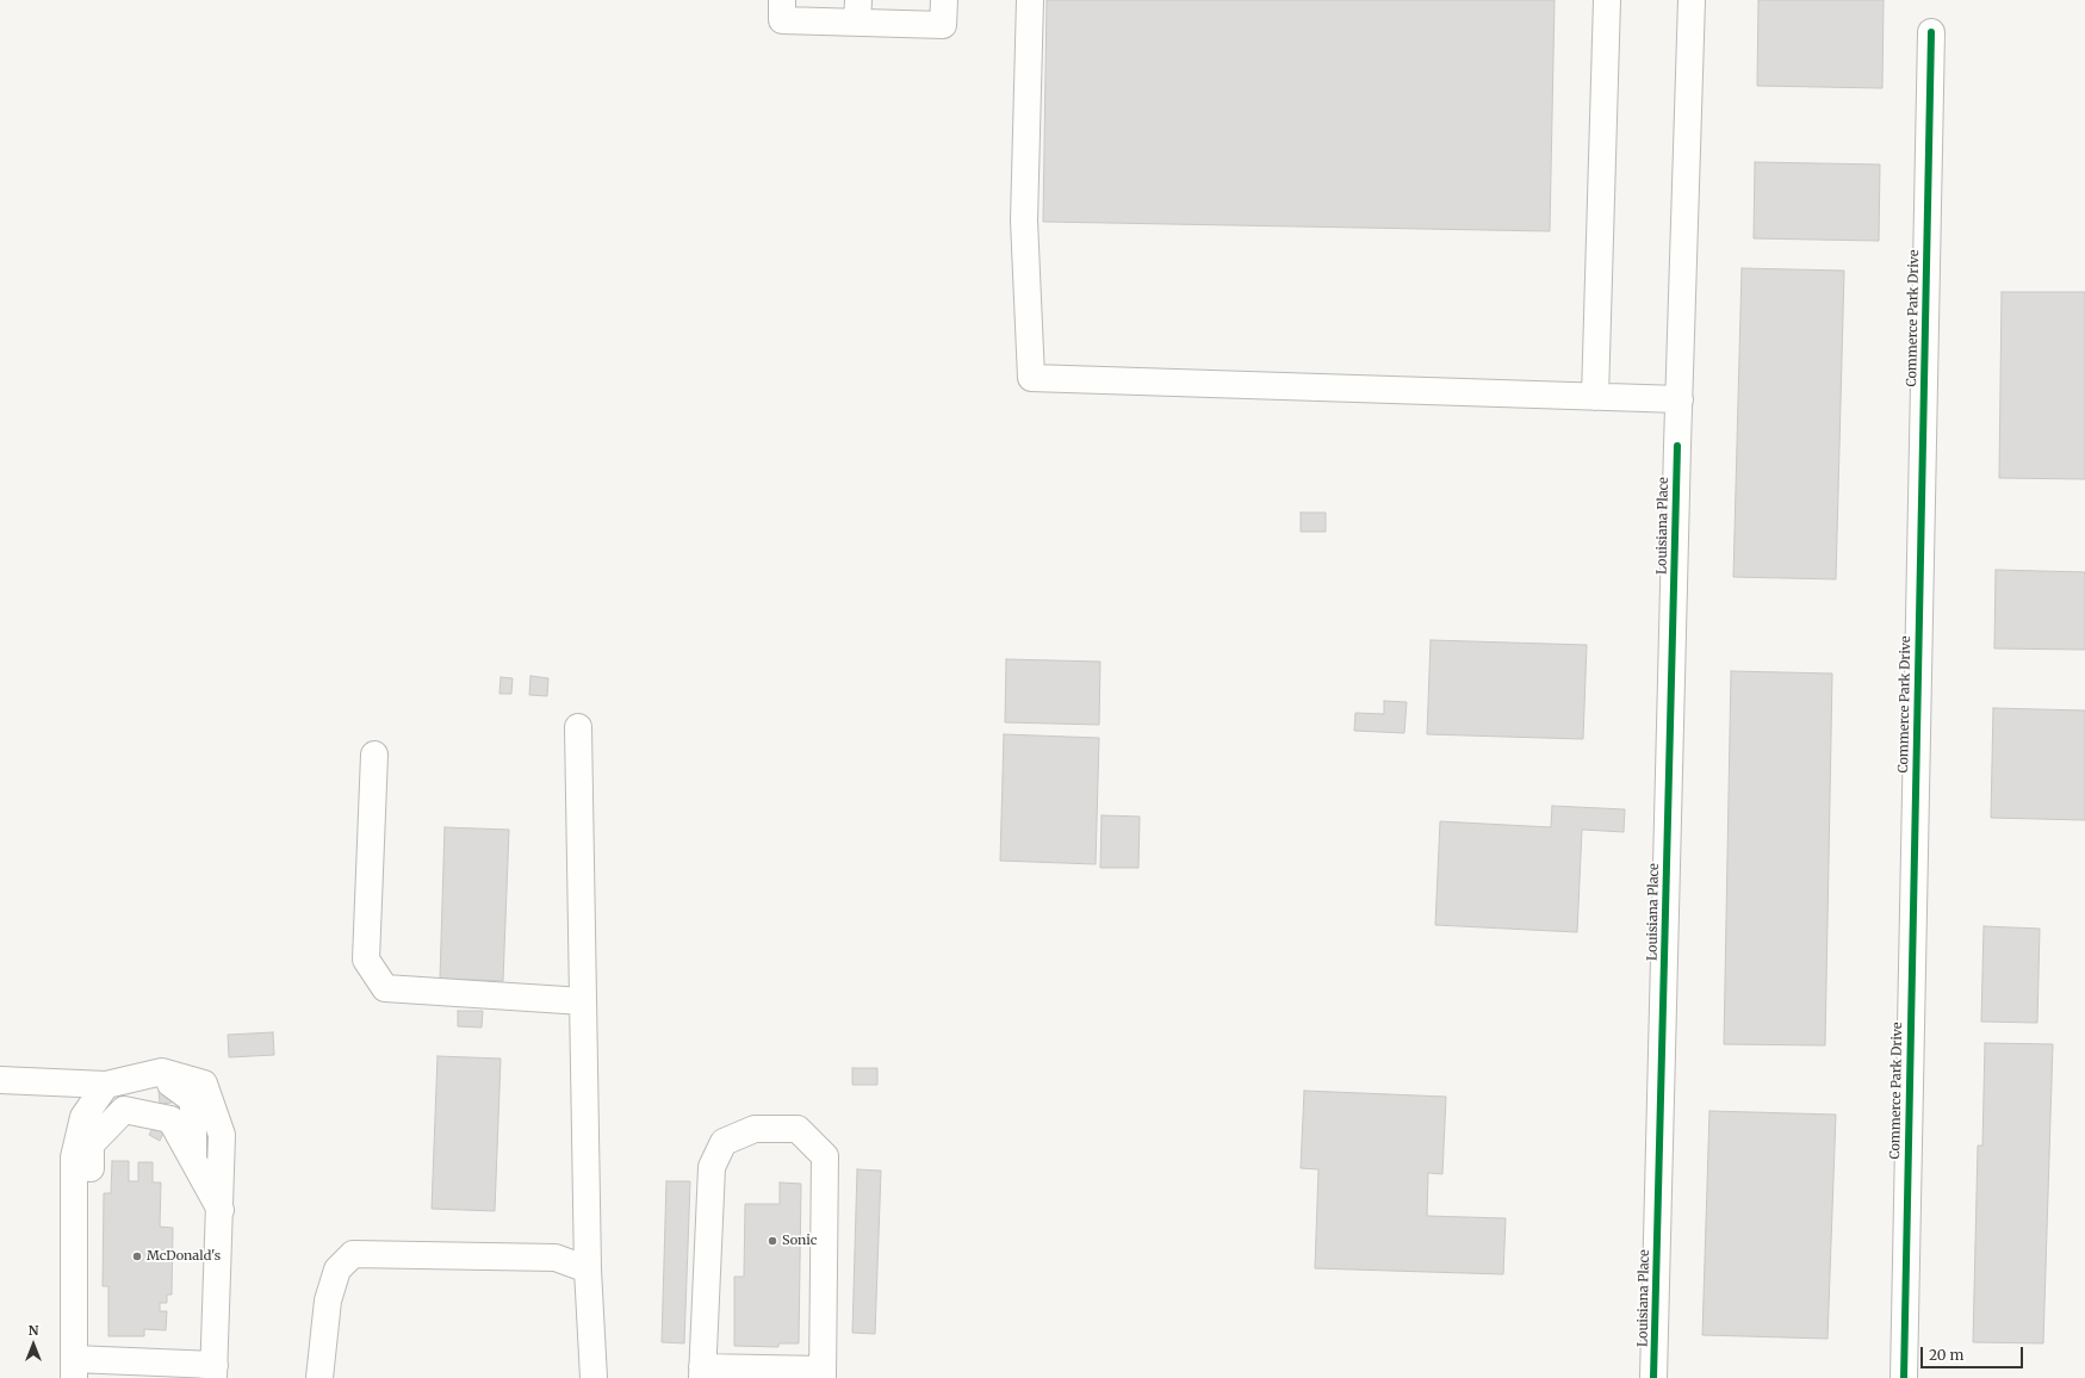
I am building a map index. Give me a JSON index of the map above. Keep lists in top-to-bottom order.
{
  "streets": {
    "street": ["Commerce Park Drive", "Louisiana Place"]
  },
  "places": ["Sonic", "McDonald's"],
  "scale_bar": "20 m",
  "north": "top"
}
